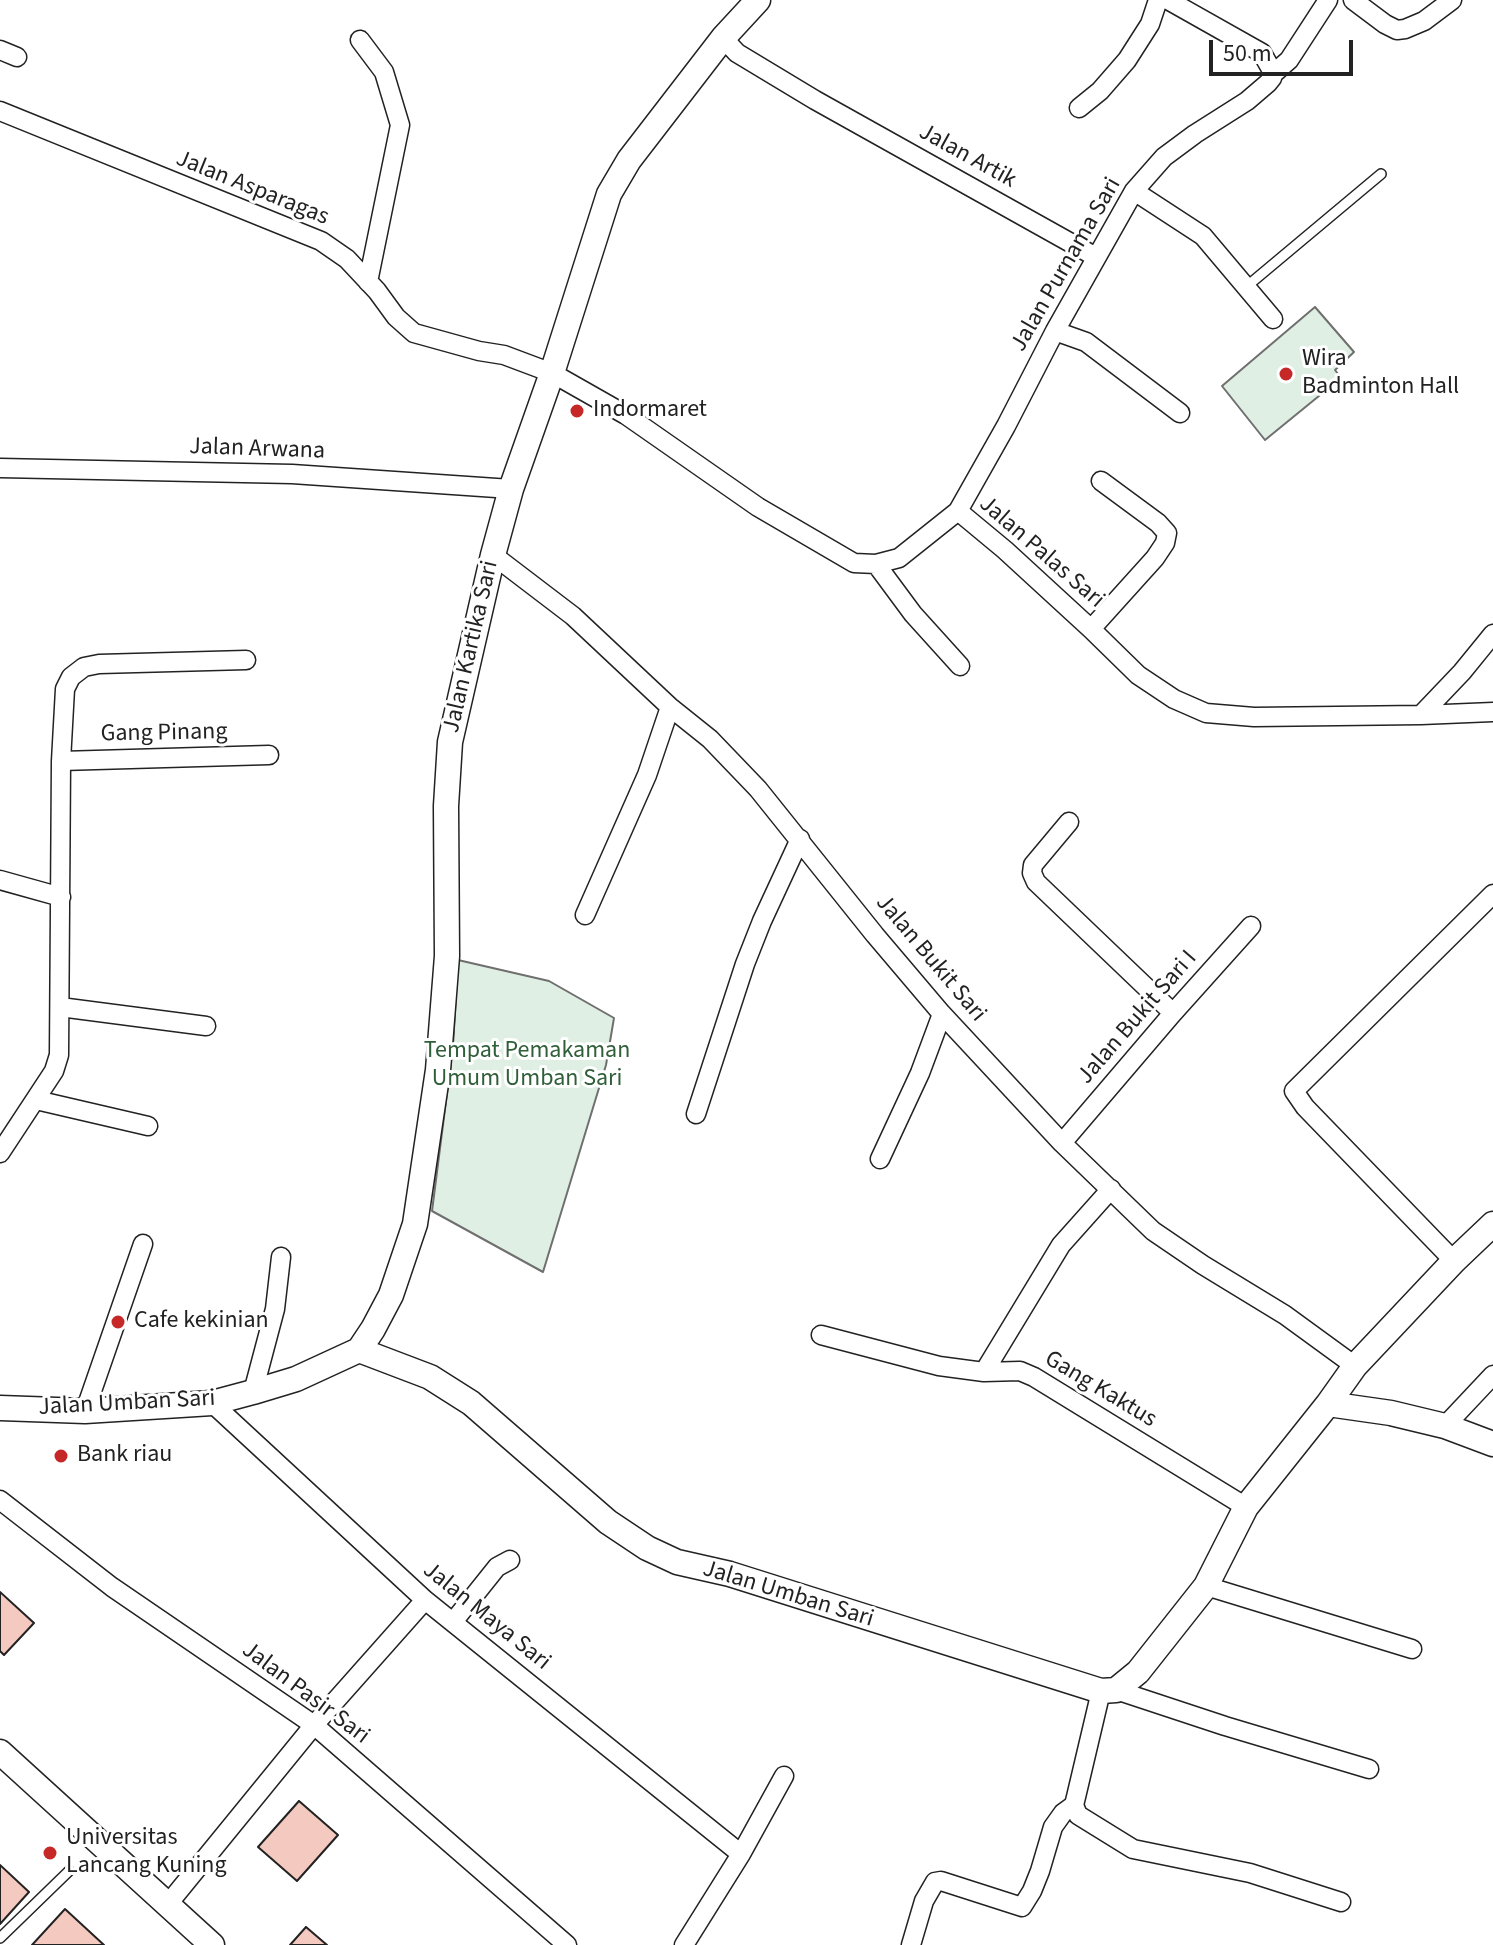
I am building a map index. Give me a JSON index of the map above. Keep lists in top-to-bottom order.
{
  "streets": {
    "street": [
      "Jalan Artik",
      "Jalan Asparagas",
      "Jalan Purnama Sari",
      "Jalan Arwana",
      "Jalan Palas Sari",
      "Jalan Kartika Sari",
      "Gang Pinang",
      "Jalan Bukit Sari",
      "Jalan Bukit Sari I",
      "Gang Kaktus",
      "Jalan Umban Sari",
      "Jalan Maya Sari",
      "Jalan Pasir Sari"
    ]
  },
  "crossings": [
    ["Jalan Artik", "Jalan Purnama Sari"],
    ["Jalan Artik", "Jalan Kartika Sari"],
    ["Jalan Asparagas", "Jalan Kartika Sari"],
    ["Jalan Purnama Sari", "Jalan Palas Sari"],
    ["Jalan Arwana", "Jalan Kartika Sari"],
    ["Jalan Kartika Sari", "Jalan Bukit Sari"],
    ["Jalan Kartika Sari", "Jalan Umban Sari"],
    ["Jalan Bukit Sari", "Jalan Bukit Sari I"],
    ["Jalan Umban Sari", "Jalan Maya Sari"]
  ],
  "parks": ["Tempat Pemakaman Umum Umban Sari"],
  "places": [
    "Wira Badminton Hall",
    "Indormaret",
    "Cafe kekinian",
    "Bank riau",
    "Universitas Lancang Kuning"
  ],
  "scale_bar": "50 m"
}
